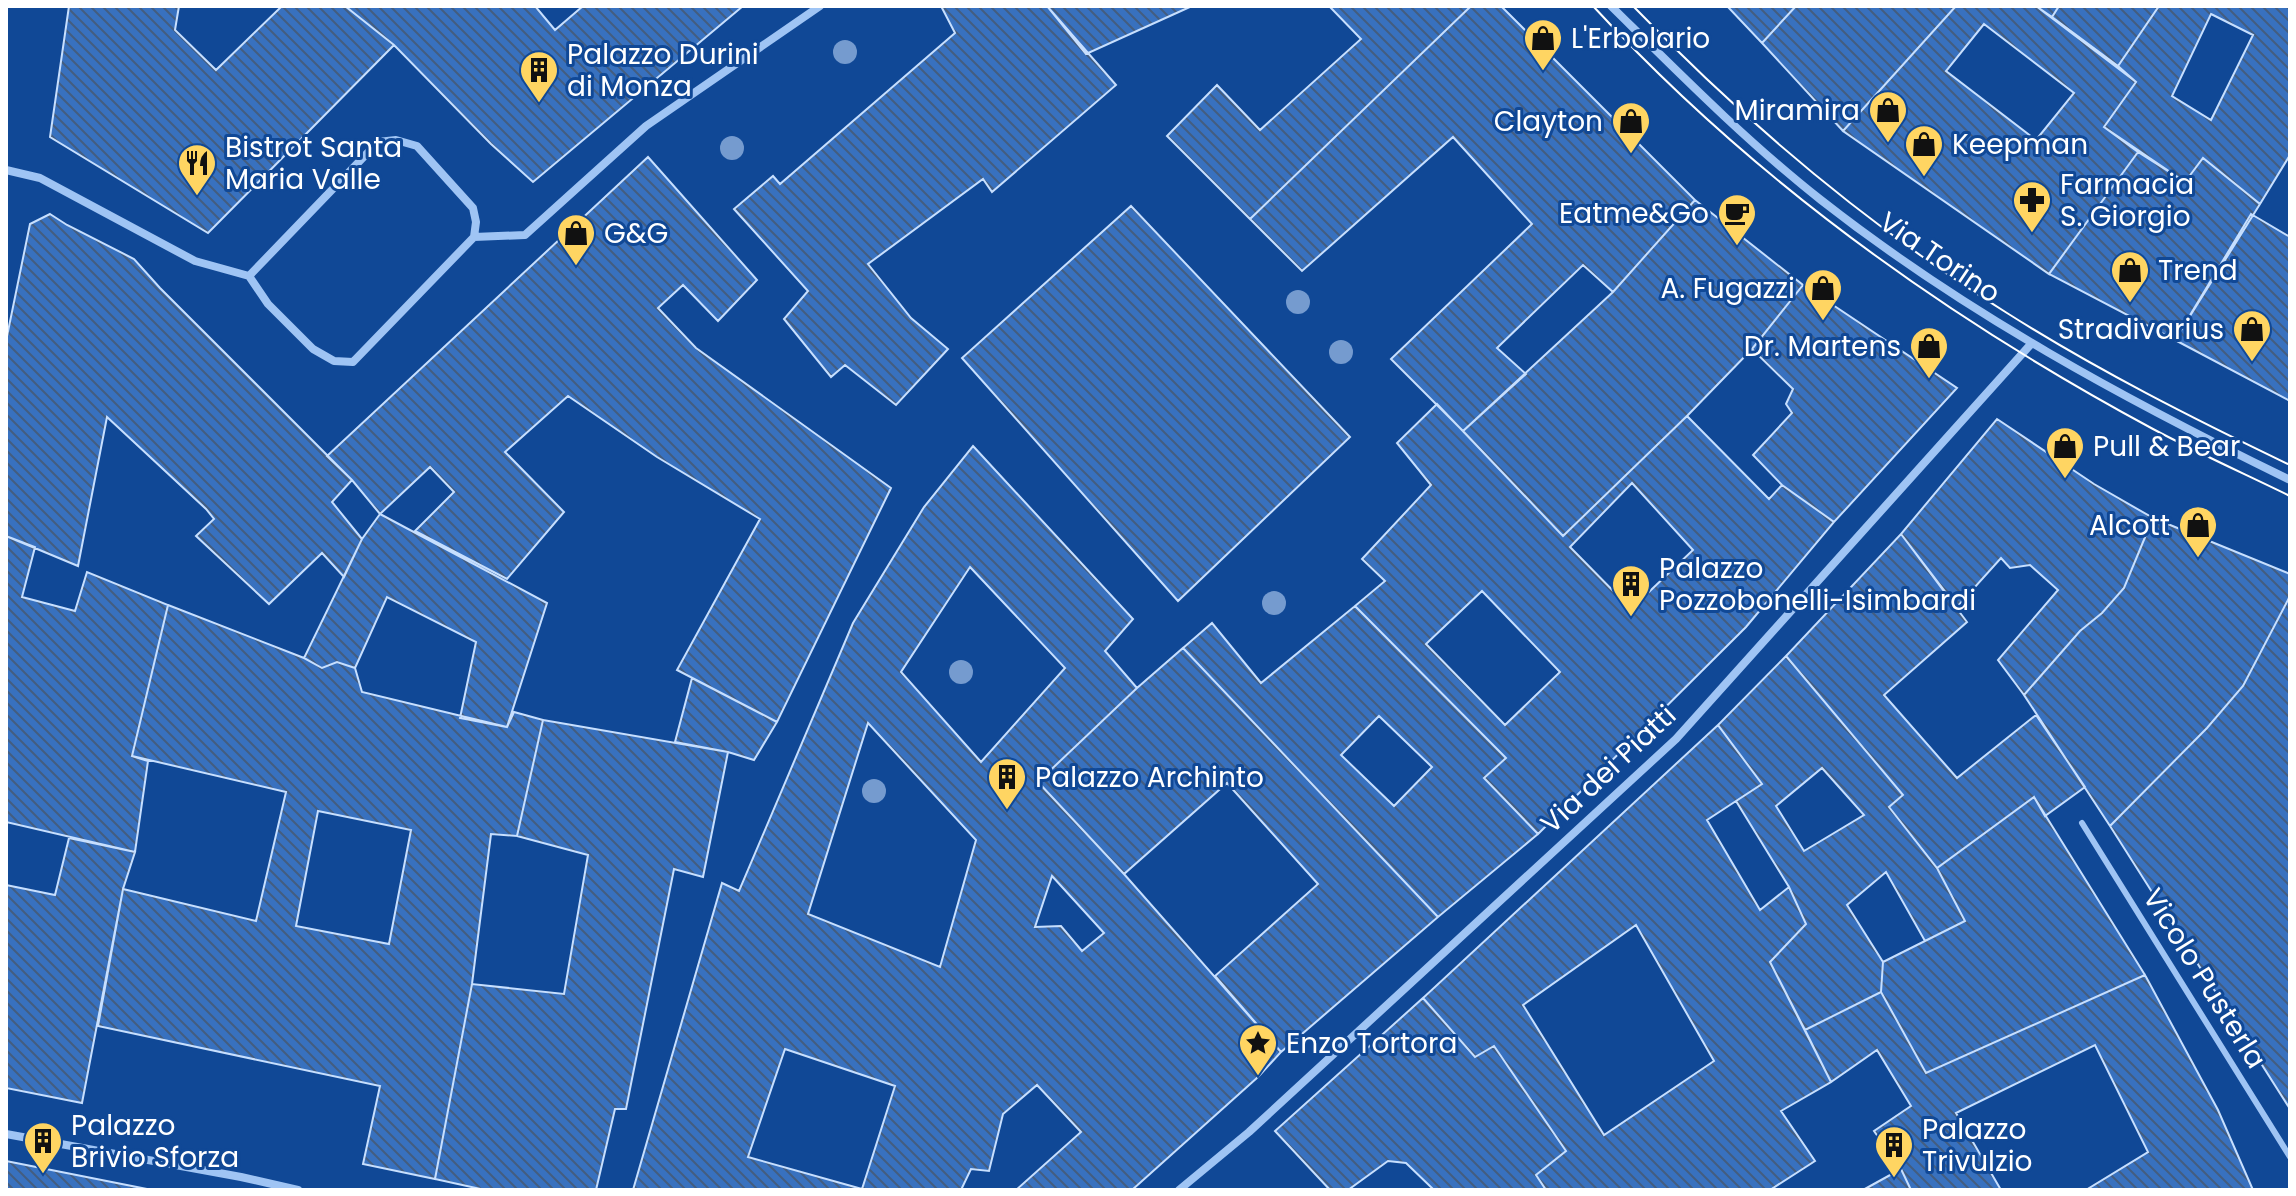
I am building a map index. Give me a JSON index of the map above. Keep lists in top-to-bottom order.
{
  "streets": {
    "street": ["Via Torino", "Via dei Piatti"],
    "lane": ["Vicolo Pusterla"]
  },
  "crossings": [
    ["Via Torino", "Via dei Piatti"]
  ],
  "places": {
    "shop": [
      "L'Erbolario",
      "Miramira",
      "Clayton",
      "Keepman",
      "G&G",
      "Trend",
      "A. Fugazzi",
      "Stradivarius",
      "Dr. Martens",
      "Pull & Bear",
      "Alcott"
    ],
    "building": [
      "Palazzo Durini di Monza",
      "Palazzo Pozzobonelli-Isimbardi",
      "Palazzo Archinto",
      "Palazzo Brivio Sforza",
      "Palazzo Trivulzio"
    ],
    "restaurant": ["Bistrot Santa Maria Valle"],
    "pharmacy": ["Farmacia S. Giorgio"],
    "cafe": ["Eatme&Go"],
    "place": ["Enzo Tortora"]
  }
}
